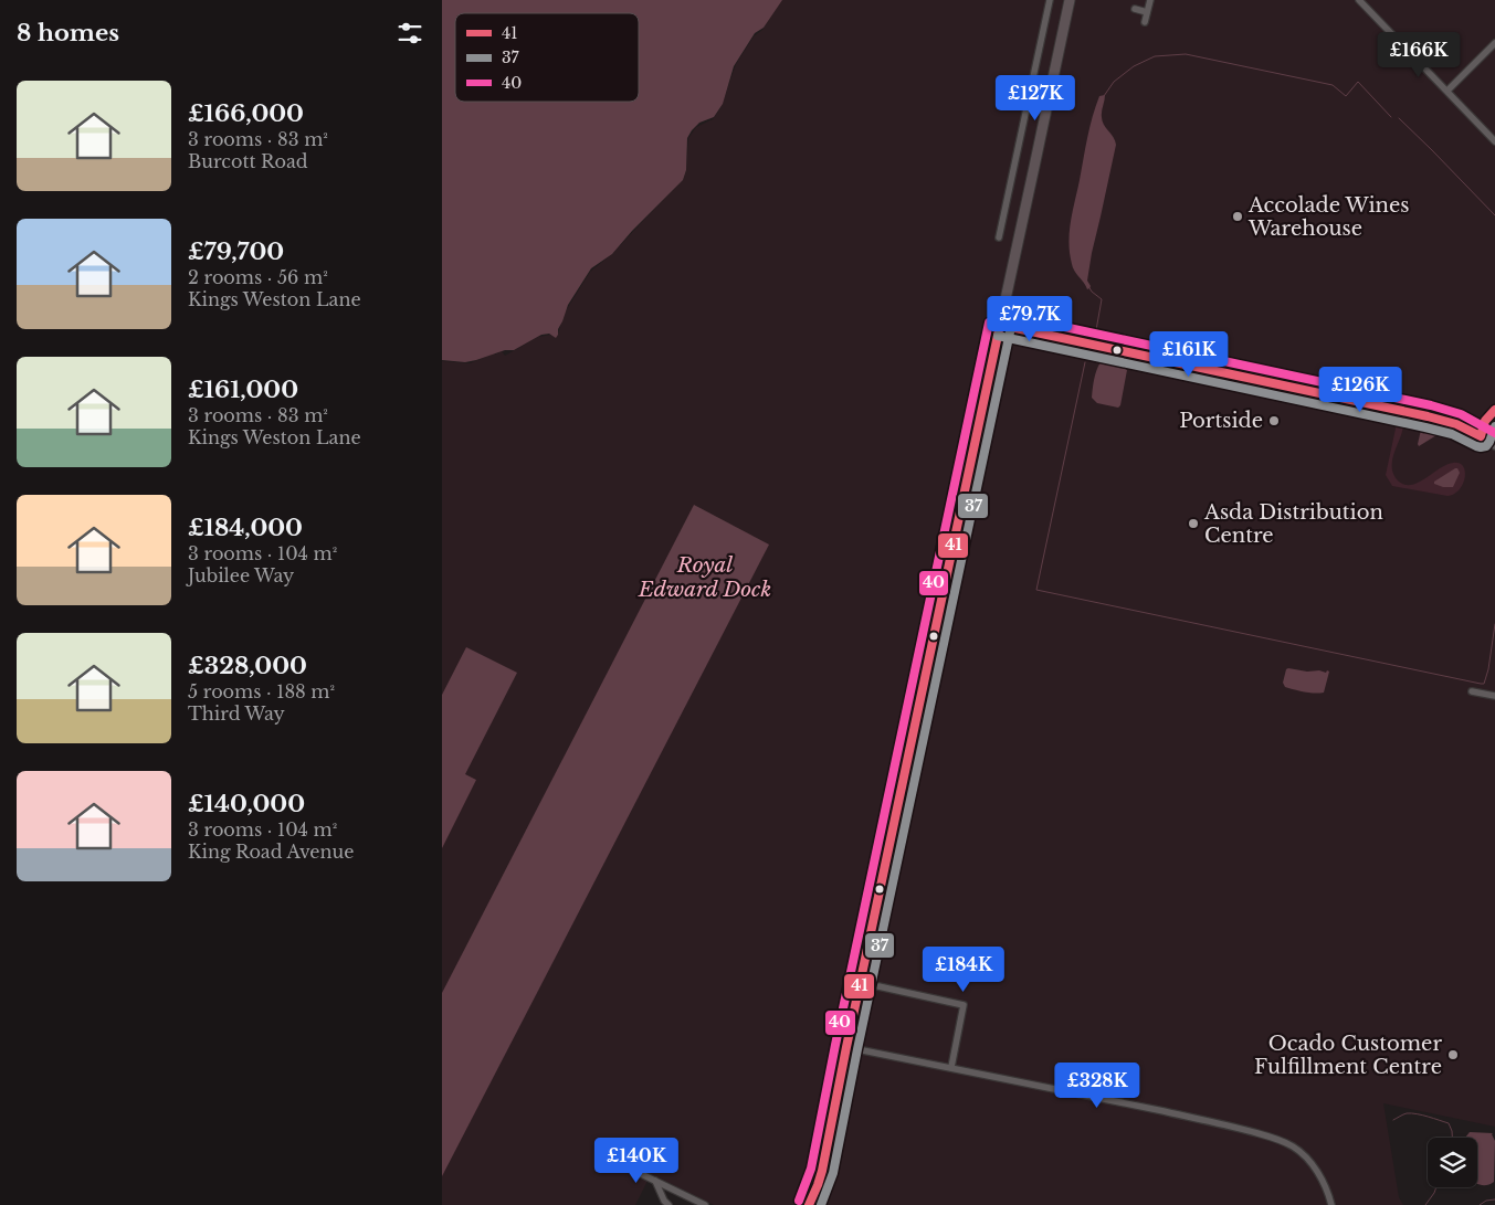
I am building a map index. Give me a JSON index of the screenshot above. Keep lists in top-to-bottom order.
{
  "water": ["Royal Edward Dock"],
  "places": [
    "Accolade Wines Warehouse",
    "Portside",
    "Asda Distribution Centre",
    "Ocado Customer Fulfillment Centre"
  ],
  "lines": ["transit line 40", "transit line 41", "transit line 37"],
  "legend": ["41", "37", "40"],
  "page": {
    "heading": "8 homes",
    "price": [
      "£166K",
      "£127K",
      "£79.7K",
      "£161K",
      "£126K",
      "£184K",
      "£328K",
      "£140K"
    ],
    "list": [
      {
        "name": "£166,000",
        "note": "3 rooms · 83 m² · Burcott Road"
      },
      {
        "name": "£79,700",
        "note": "2 rooms · 56 m² · Kings Weston Lane"
      },
      {
        "name": "£161,000",
        "note": "3 rooms · 83 m² · Kings Weston Lane"
      },
      {
        "name": "£184,000",
        "note": "3 rooms · 104 m² · Jubilee Way"
      },
      {
        "name": "£328,000",
        "note": "5 rooms · 188 m² · Third Way"
      },
      {
        "name": "£140,000",
        "note": "3 rooms · 104 m² · King Road Avenue"
      }
    ]
  }
}
